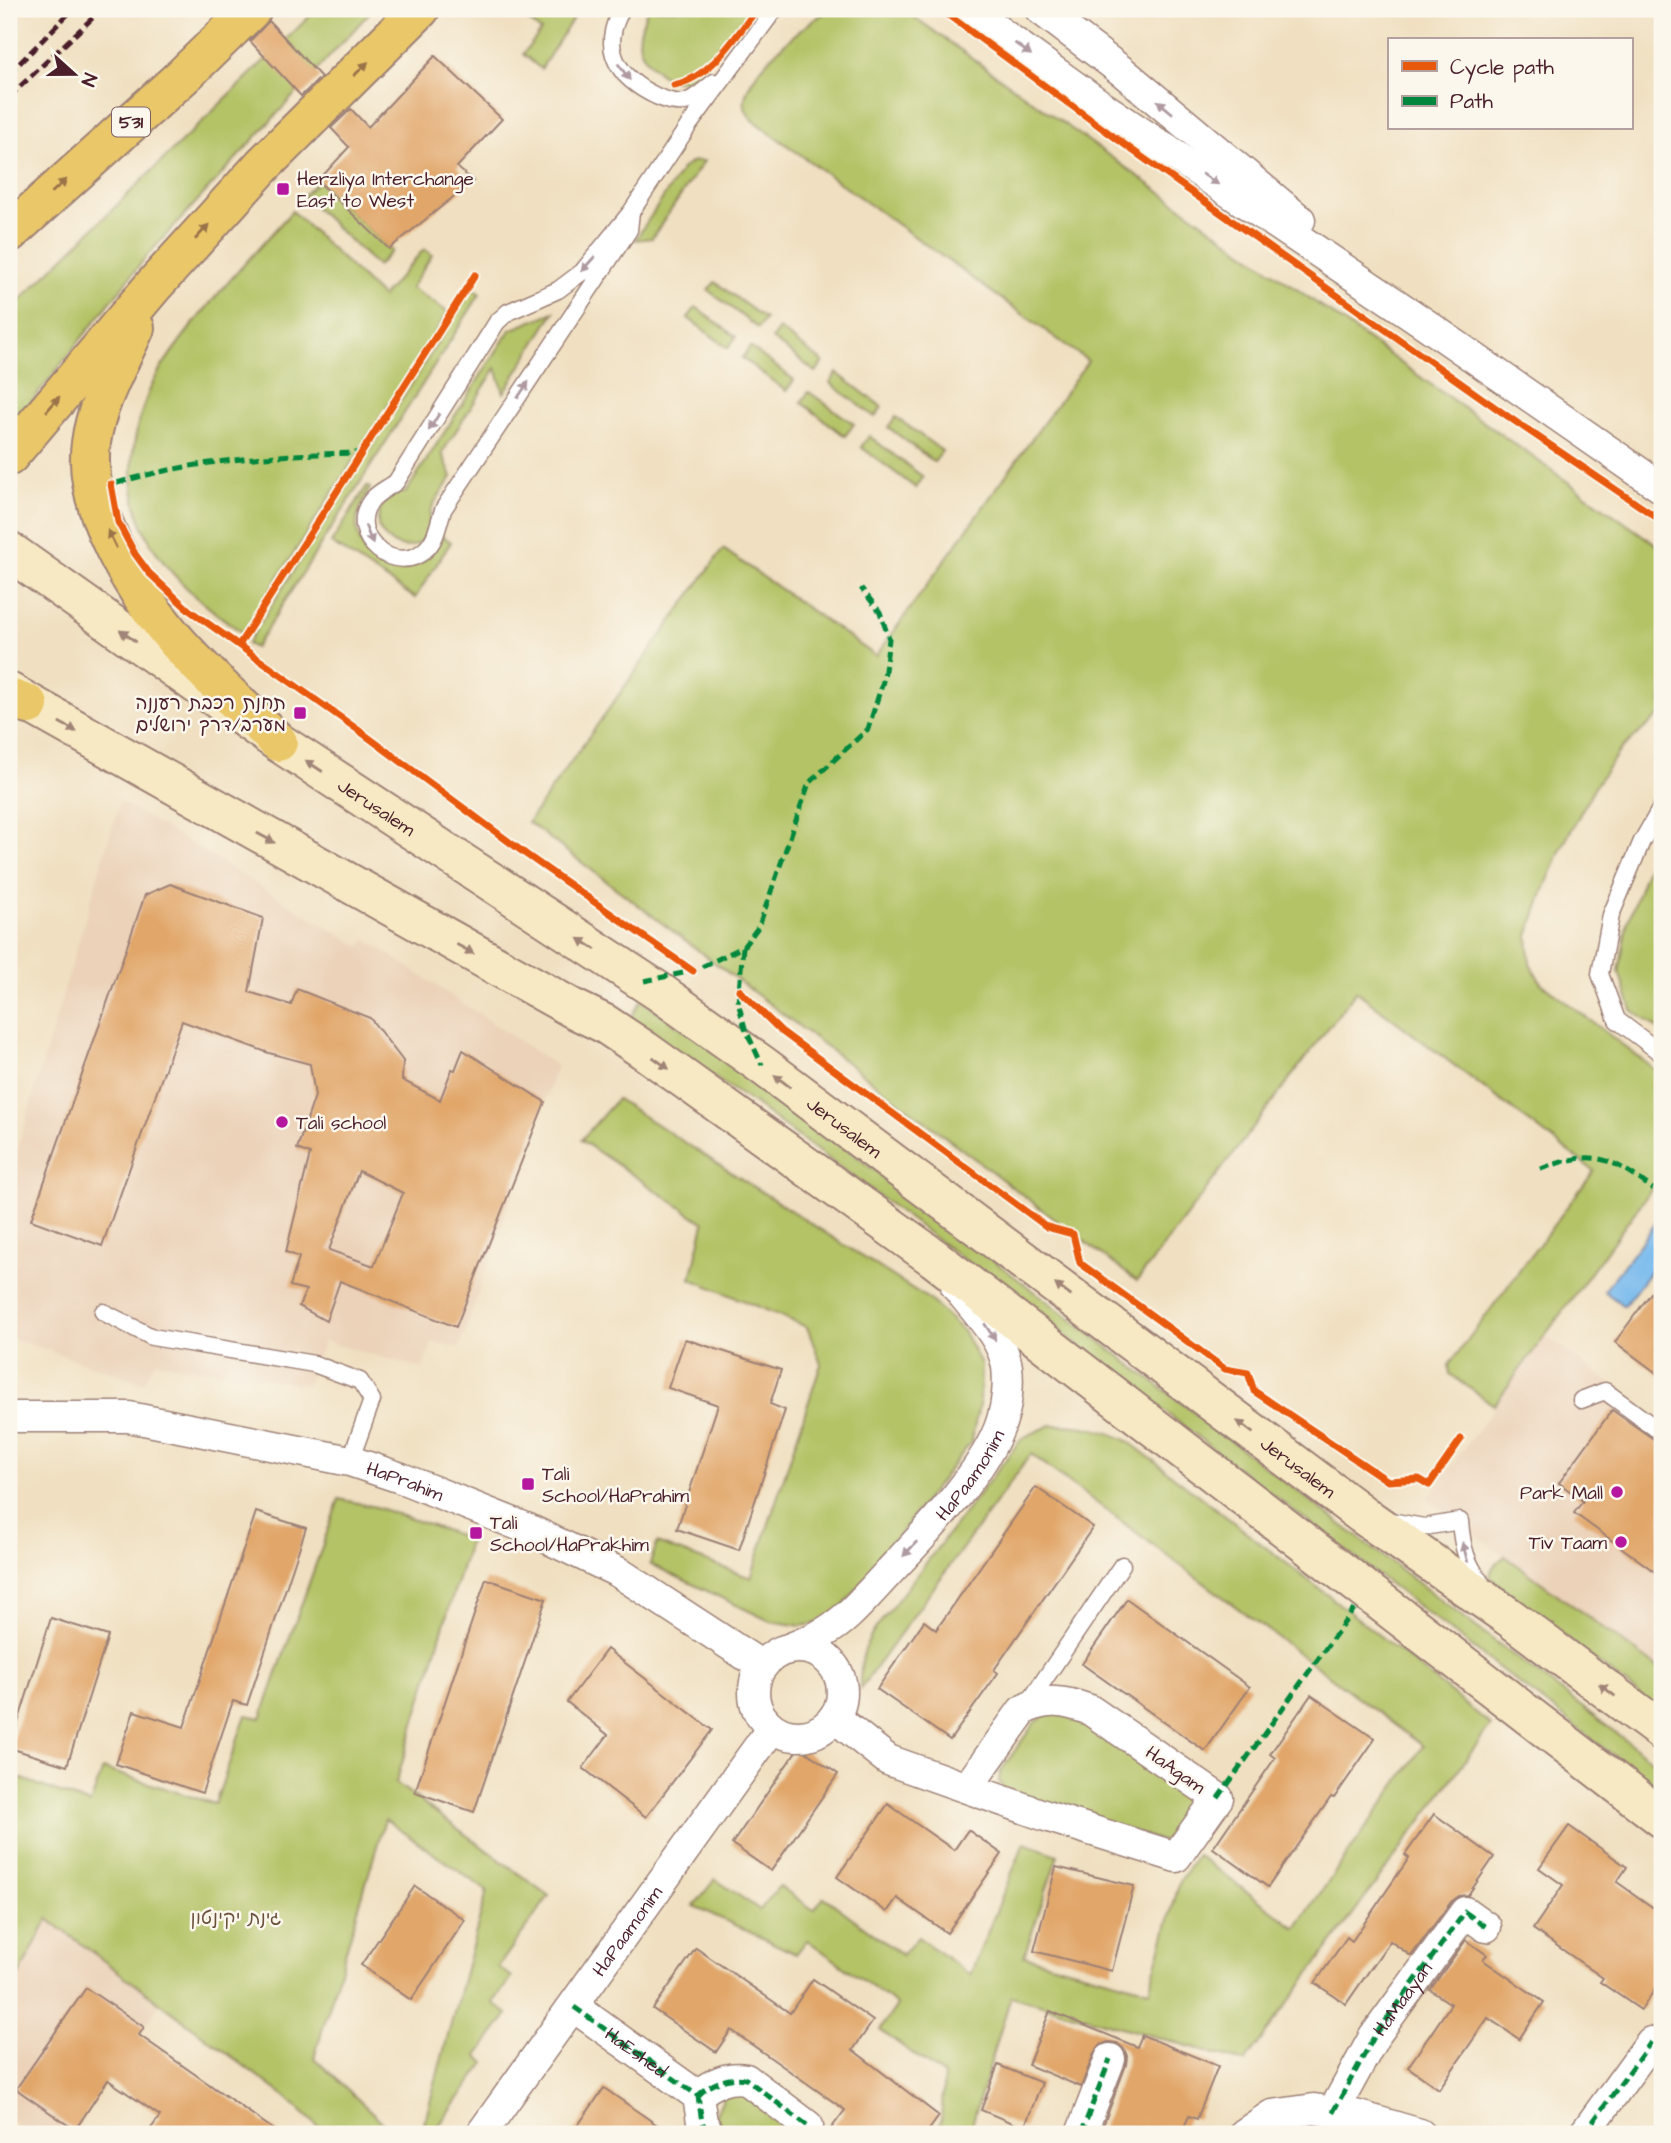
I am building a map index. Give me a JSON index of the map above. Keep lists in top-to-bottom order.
{
  "streets": {
    "highway": ["531"],
    "main road": ["Jerusalem"],
    "street": [
      "HaPaamonim",
      "HaPrahim",
      "HaAgam",
      "HaMaayan",
      "HaEshed"
    ]
  },
  "crossings": [
    ["HaPaamonim", "HaPrahim"],
    ["HaPaamonim", "HaAgam"],
    ["HaPaamonim", "HaEshed"],
    ["HaPrahim", "HaAgam"]
  ],
  "one_way": ["HaPaamonim"],
  "parks": ["גינת יקינטון"],
  "places": {
    "transit": [
      "Herzliya Interchange East to West",
      "תחנת רכבת רעננה מערב/דרך ירושלים",
      "Tali School/HaPrahim",
      "Tali School/HaPrakhim"
    ],
    "other": ["Tali school", "Park Mall", "Tiv Taam"]
  },
  "legend": ["Cycle path", "Path"],
  "north": "right"
}
